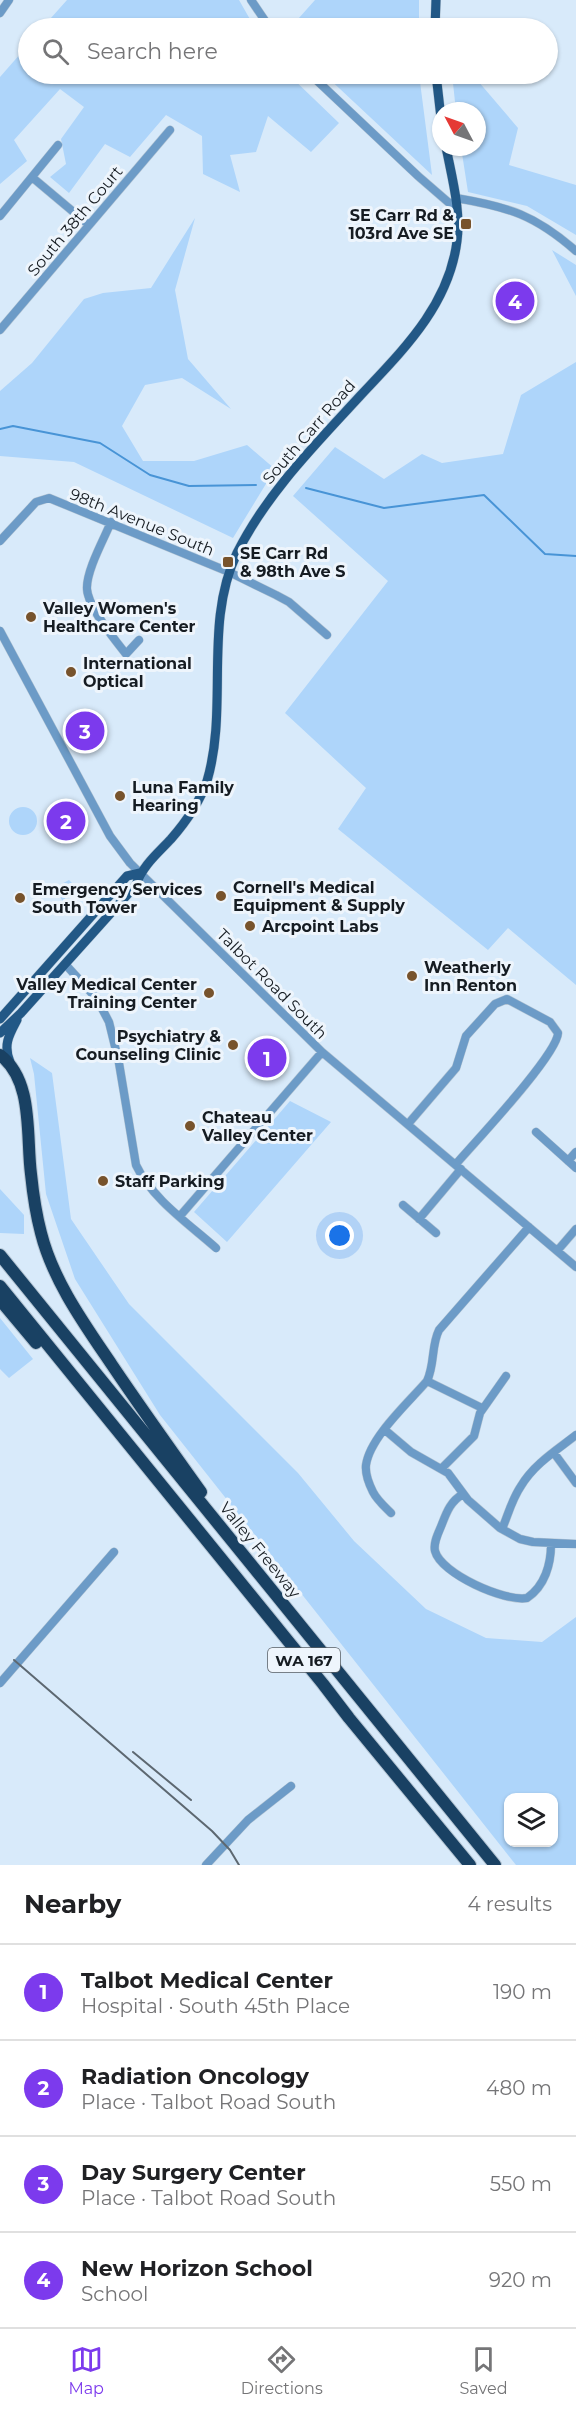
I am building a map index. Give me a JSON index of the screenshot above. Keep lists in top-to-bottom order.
{
  "streets": {
    "highway": ["Valley Freeway", "WA 167"],
    "main road": ["South Carr Road"],
    "street": ["South 38th Court", "98th Avenue South", "Talbot Road South"]
  },
  "crossings": [
    ["South Carr Road", "98th Avenue South"],
    ["South Carr Road", "Talbot Road South"]
  ],
  "places": {
    "transit": ["SE Carr Rd & 103rd Ave SE", "SE Carr Rd & 98th Ave S"],
    "other": [
      "Valley Women's Healthcare Center",
      "International Optical",
      "Luna Family Hearing",
      "Cornell's Medical Equipment & Supply",
      "Emergency Services South Tower",
      "Arcpoint Labs",
      "Weatherly Inn Renton",
      "Valley Medical Center Training Center",
      "Psychiatry & Counseling Clinic",
      "Chateau Valley Center",
      "Staff Parking"
    ]
  },
  "north": "top left",
  "page": {
    "search": "Search here",
    "pins": [
      "4",
      "3",
      "2",
      "1"
    ],
    "heading": ["Nearby", "4 results"],
    "list": [
      {
        "mark": "1",
        "name": "Talbot Medical Center",
        "note": "Hospital · South 45th Place",
        "value": "190 m"
      },
      {
        "mark": "2",
        "name": "Radiation Oncology",
        "note": "Place · Talbot Road South",
        "value": "480 m"
      },
      {
        "mark": "3",
        "name": "Day Surgery Center",
        "note": "Place · Talbot Road South",
        "value": "550 m"
      },
      {
        "mark": "4",
        "name": "New Horizon School",
        "note": "School",
        "value": "920 m"
      }
    ],
    "nav": ["Map", "Directions", "Saved"]
  }
}
